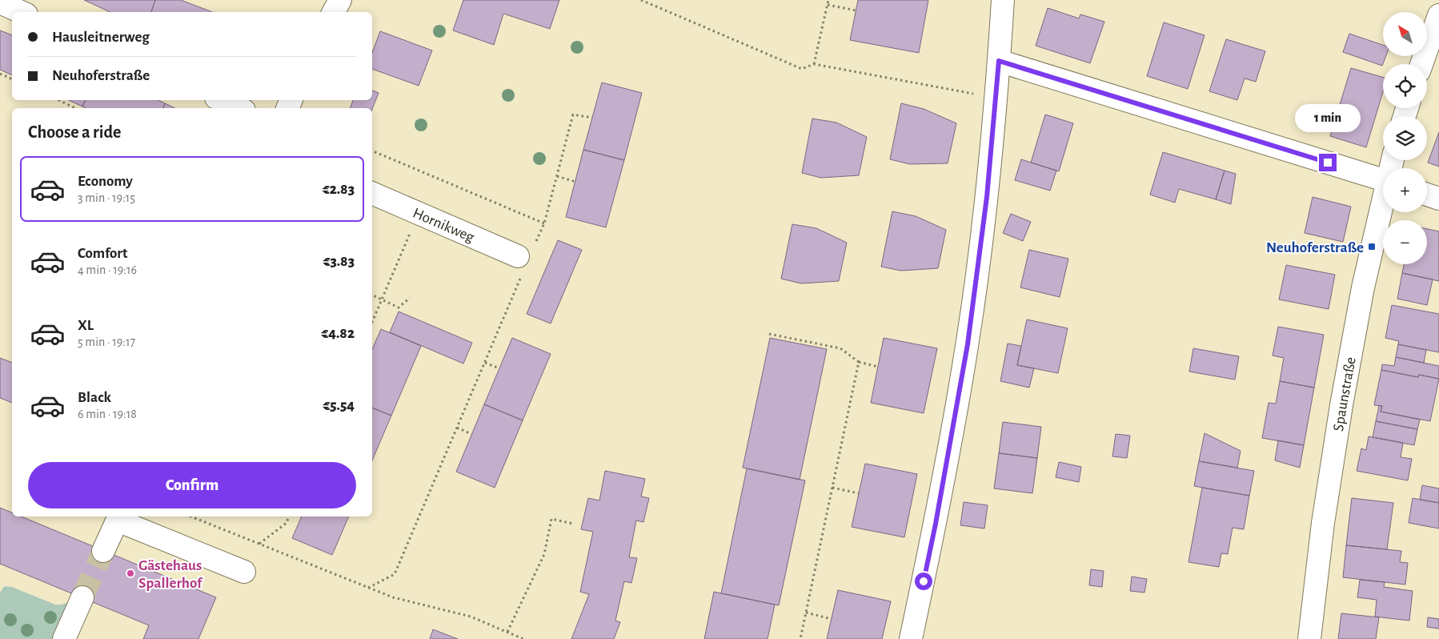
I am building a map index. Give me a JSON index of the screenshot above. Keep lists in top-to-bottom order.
{
  "streets": {
    "street": ["Hornikweg", "Spaunstraße"]
  },
  "places": {
    "transit": ["Neuhoferstraße"],
    "other": ["Gästehaus Spallerhof"]
  },
  "north": "top left",
  "page": {
    "map_buttons": ["+", "−"],
    "banner": ["Hausleitnerweg", "Neuhoferstraße"],
    "bubble": "1 min",
    "heading": "Choose a ride",
    "list": [
      {
        "name": "Economy",
        "note": "3 min · 19:15",
        "value": "€2.83"
      },
      {
        "name": "Comfort",
        "note": "4 min · 19:16",
        "value": "€3.83"
      },
      {
        "name": "XL",
        "note": "5 min · 19:17",
        "value": "€4.82"
      },
      {
        "name": "Black",
        "note": "6 min · 19:18",
        "value": "€5.54"
      }
    ],
    "buttons": "Confirm"
  }
}
